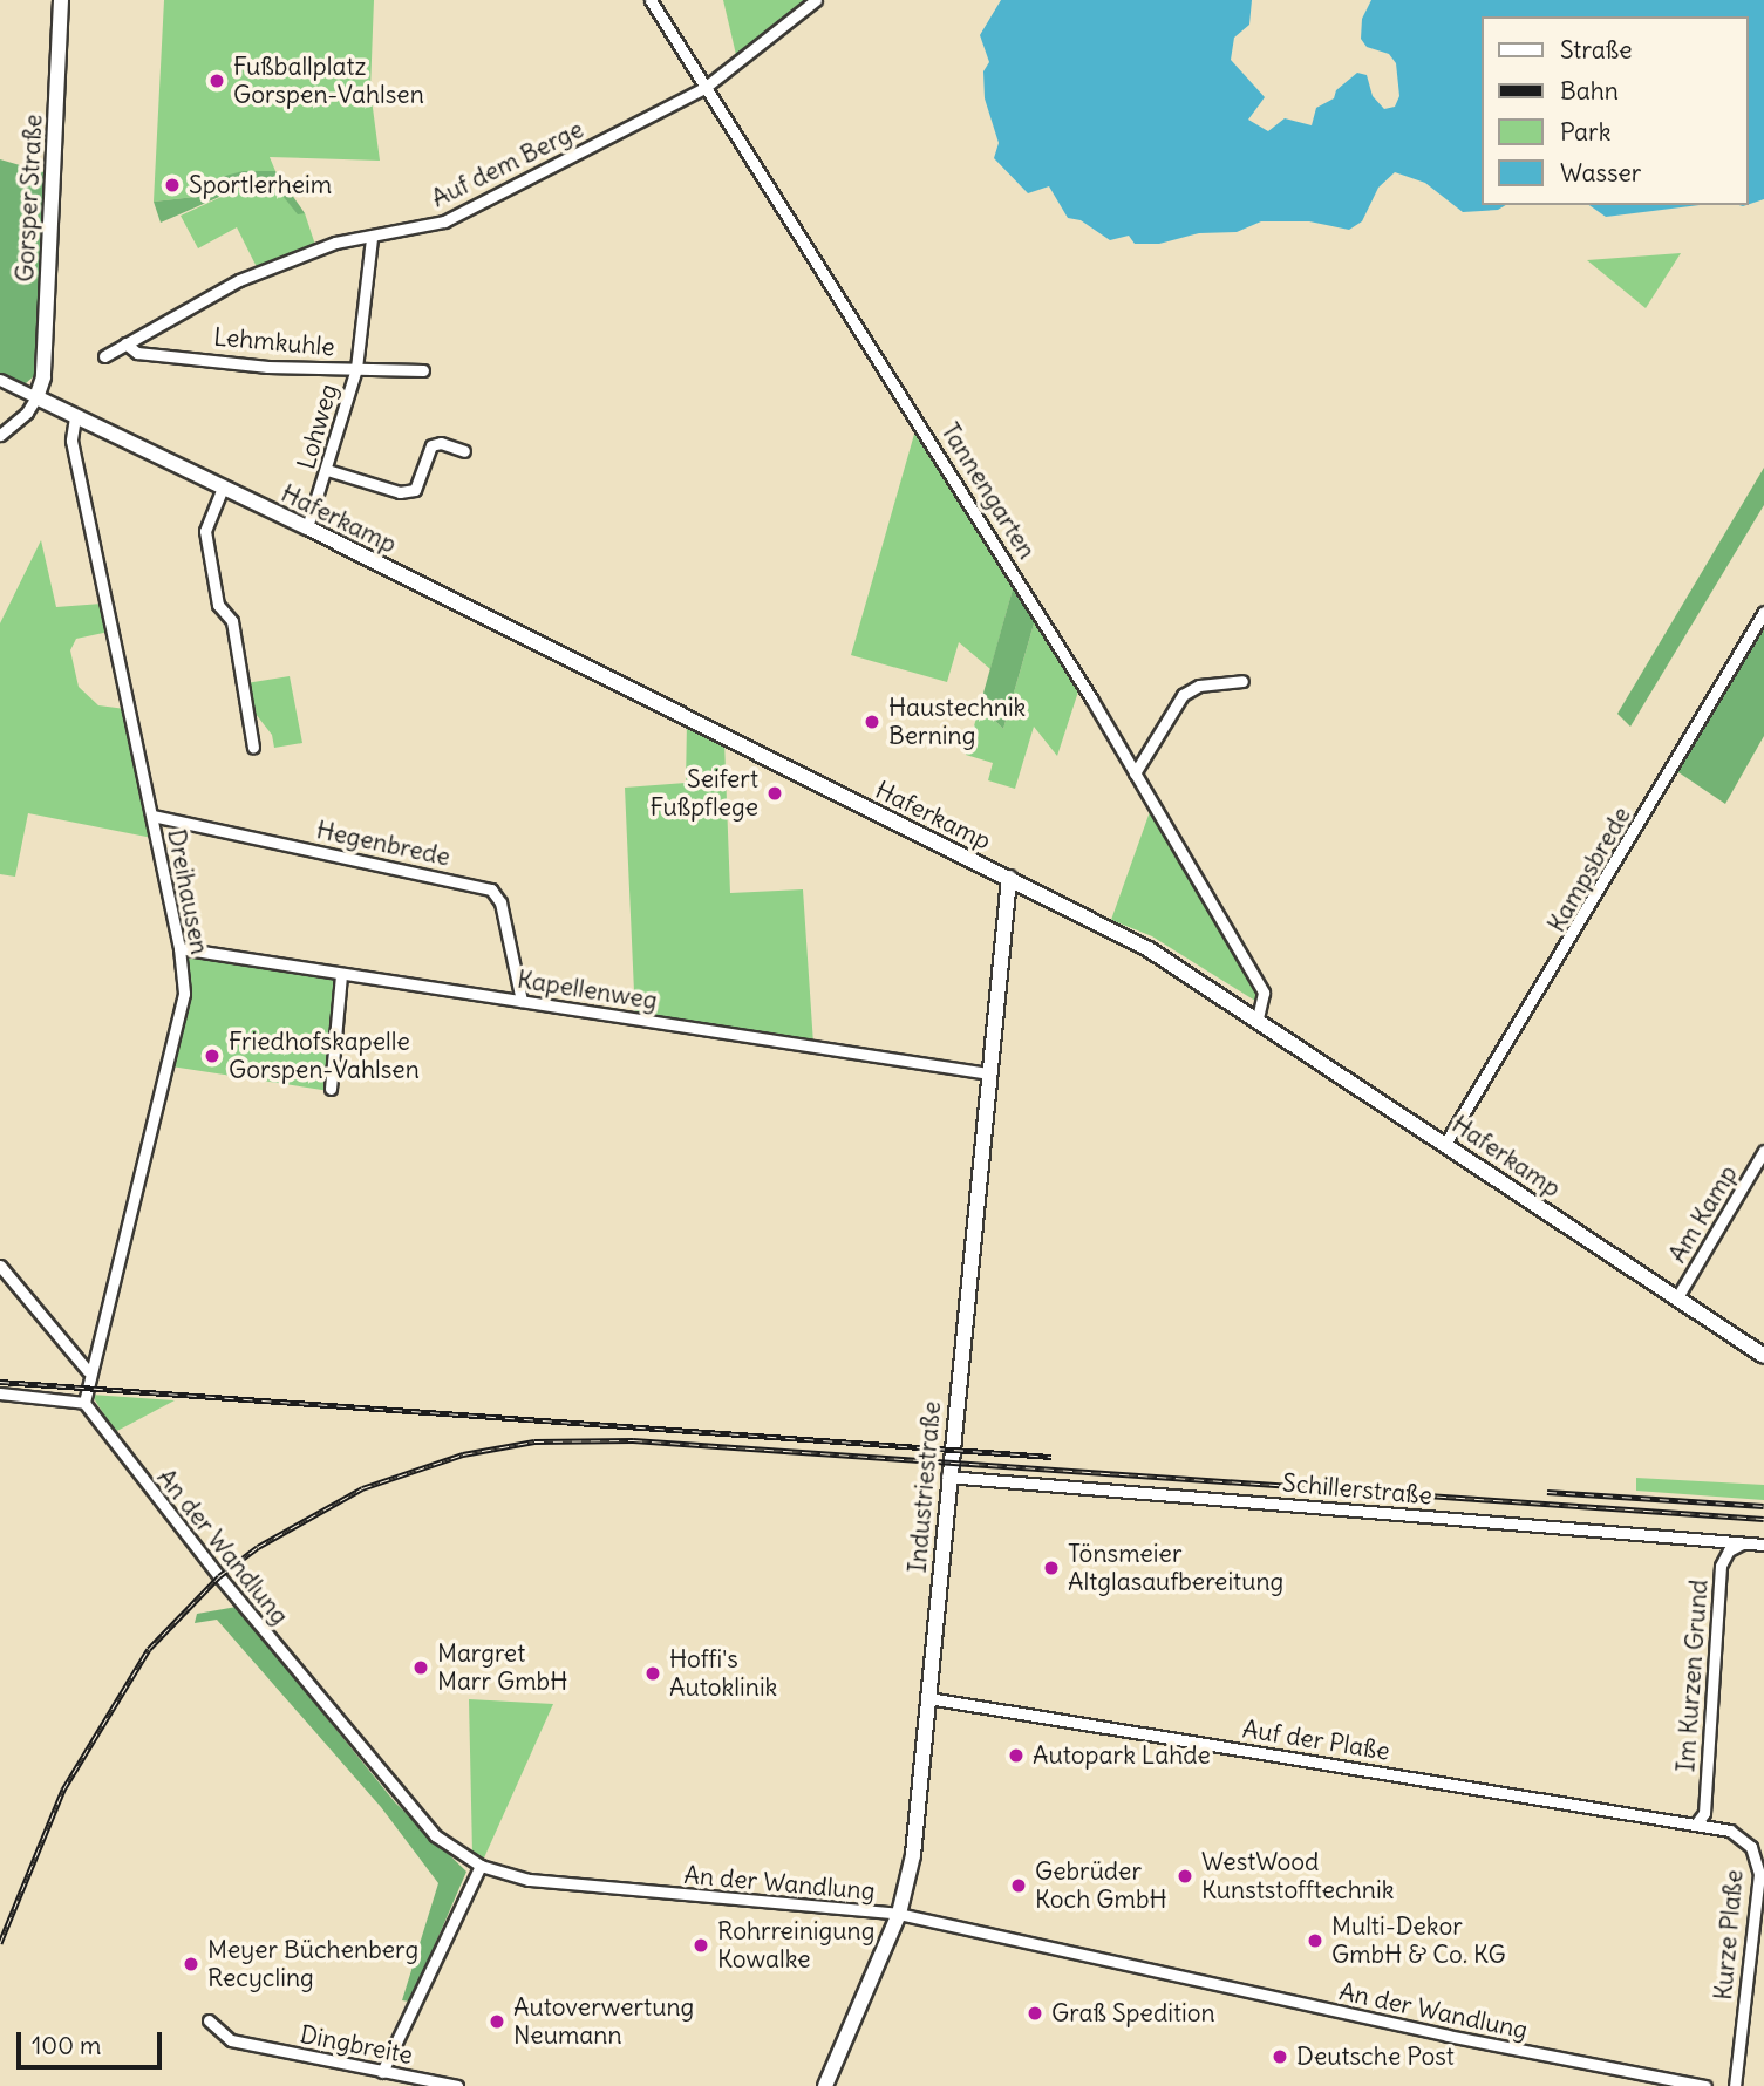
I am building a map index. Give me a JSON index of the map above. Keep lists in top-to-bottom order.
{
  "streets": {
    "street": [
      "Auf dem Berge",
      "Gorsper Straße",
      "Lehmkuhle",
      "Lohweg",
      "Tannengarten",
      "Haferkamp",
      "Hegenbrede",
      "Kampsbrede",
      "Dreihausen",
      "Kapellenweg",
      "Am Kamp",
      "Industriestraße",
      "Schillerstraße",
      "An der Wandlung",
      "Im Kurzen Grund",
      "Auf der Plaße",
      "Kurze Plaße",
      "Dingbreite"
    ]
  },
  "crossings": [
    ["Auf dem Berge", "Lehmkuhle"],
    ["Auf dem Berge", "Lohweg"],
    ["Auf dem Berge", "Tannengarten"],
    ["Gorsper Straße", "Haferkamp"],
    ["Lehmkuhle", "Lohweg"],
    ["Lohweg", "Haferkamp"],
    ["Tannengarten", "Haferkamp"],
    ["Haferkamp", "Kampsbrede"],
    ["Haferkamp", "Dreihausen"],
    ["Haferkamp", "Am Kamp"],
    ["Haferkamp", "Industriestraße"],
    ["Hegenbrede", "Dreihausen"],
    ["Hegenbrede", "Kapellenweg"],
    ["Dreihausen", "Kapellenweg"],
    ["Kapellenweg", "Industriestraße"],
    ["Industriestraße", "Schillerstraße"],
    ["Industriestraße", "An der Wandlung"],
    ["Industriestraße", "Auf der Plaße"],
    ["Schillerstraße", "Im Kurzen Grund"],
    ["Im Kurzen Grund", "Auf der Plaße"],
    ["Im Kurzen Grund", "Kurze Plaße"],
    ["Auf der Plaße", "Kurze Plaße"]
  ],
  "places": [
    "Fußballplatz Gorspen-Vahlsen",
    "Sportlerheim",
    "Haustechnik Berning",
    "Seifert Fußpflege",
    "Friedhofskapelle Gorspen-Vahlsen",
    "Tönsmeier Altglasaufbereitung",
    "Margret Marr GmbH",
    "Hoffi's Autoklinik",
    "Autopark Lahde",
    "WestWood Kunststofftechnik",
    "Gebrüder Koch GmbH",
    "Multi-Dekor GmbH & Co. KG",
    "Rohrreinigung Kowalke",
    "Meyer Büchenberg Recycling",
    "Graß Spedition",
    "Autoverwertung Neumann",
    "Deutsche Post"
  ],
  "legend": [
    "Straße",
    "Bahn",
    "Park",
    "Wasser"
  ],
  "scale_bar": "100 m"
}
